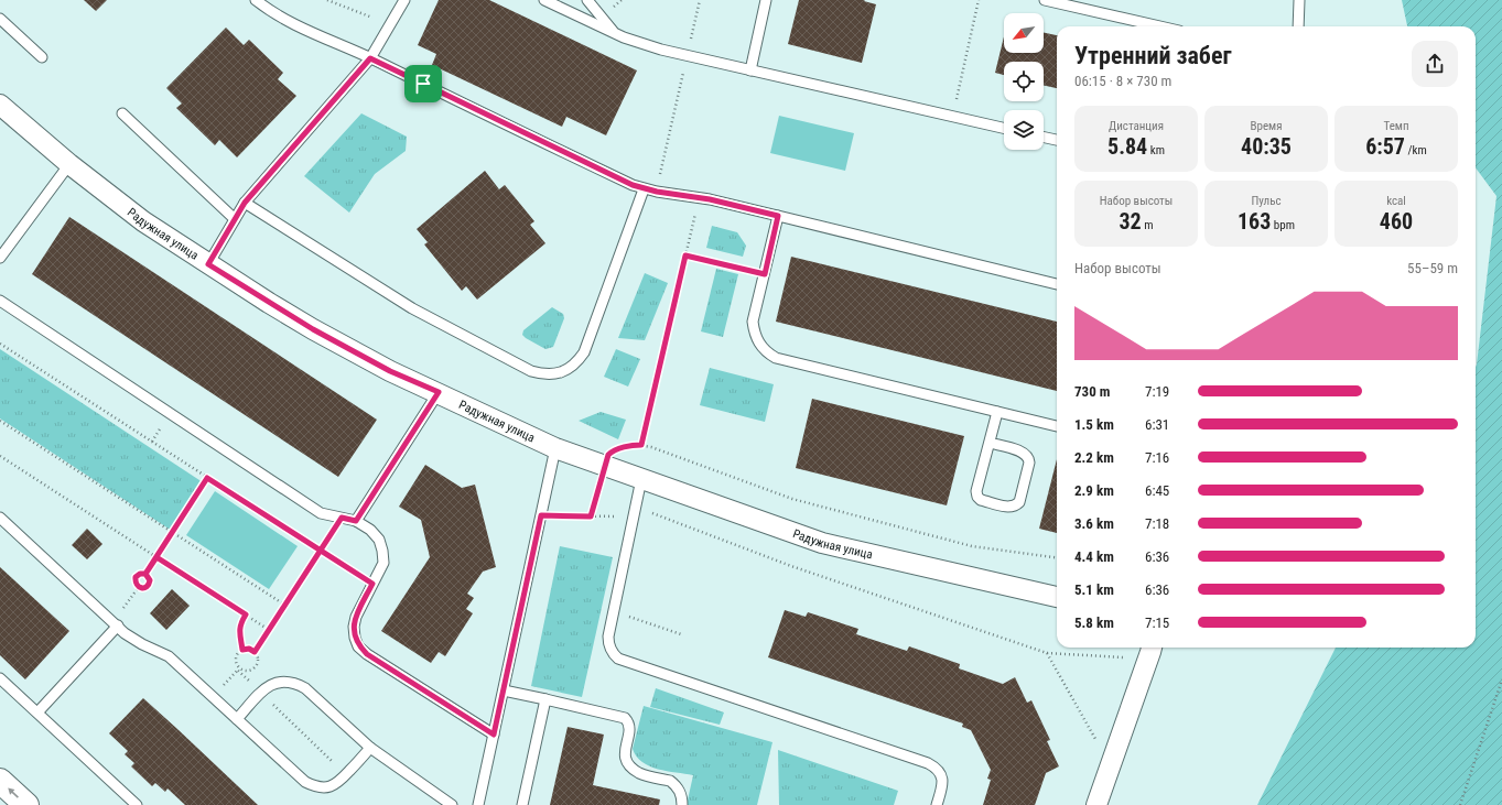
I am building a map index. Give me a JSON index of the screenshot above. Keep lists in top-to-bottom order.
{
  "streets": {
    "street": ["Радужная улица"]
  },
  "north": "bottom left",
  "page": {
    "heading": ["Утренний забег", "06:15 · 8 × 730 m"],
    "stats": [
      ["Дистанция", "5.84 km"],
      ["Время", "40:35"],
      ["Темп", "6:57 /km"],
      ["Набор высоты", "32 m"],
      ["Пульс", "163 bpm"],
      ["kcal", "460"]
    ],
    "chart": ["Набор высоты", "55–59 m"],
    "list": [
      {
        "name": "730 m",
        "note": "7:19"
      },
      {
        "name": "1.5 km",
        "note": "6:31"
      },
      {
        "name": "2.2 km",
        "note": "7:16"
      },
      {
        "name": "2.9 km",
        "note": "6:45"
      },
      {
        "name": "3.6 km",
        "note": "7:18"
      },
      {
        "name": "4.4 km",
        "note": "6:36"
      },
      {
        "name": "5.1 km",
        "note": "6:36"
      },
      {
        "name": "5.8 km",
        "note": "7:15"
      }
    ]
  }
}
